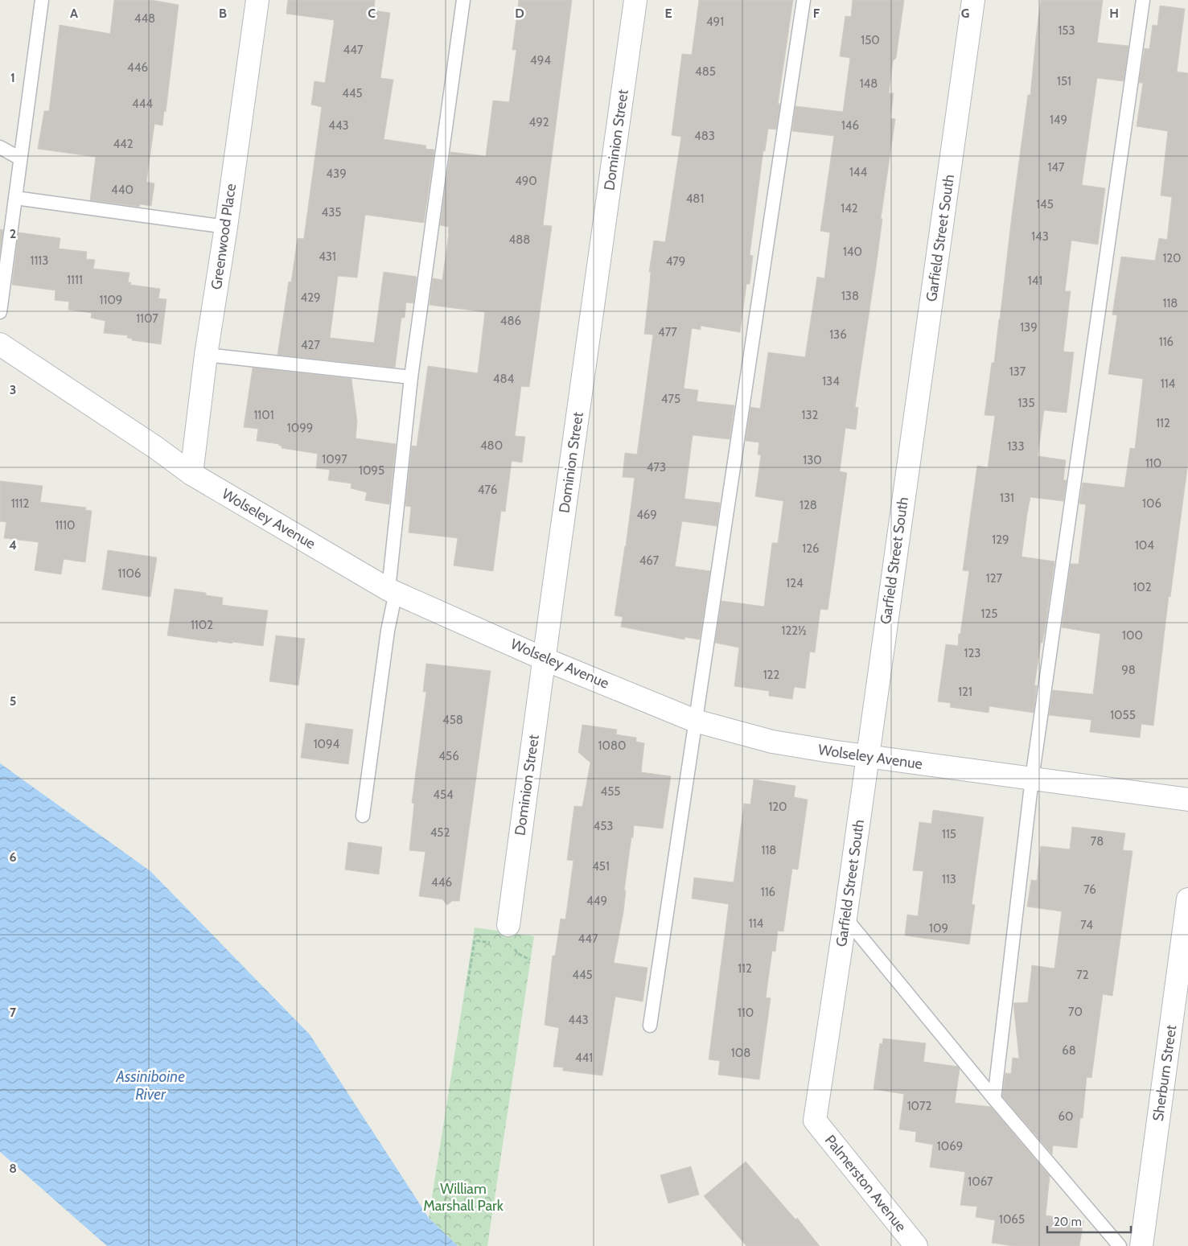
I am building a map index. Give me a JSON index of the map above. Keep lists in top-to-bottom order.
{
  "streets": {
    "street": [
      "Dominion Street",
      "Greenwood Place",
      "Garfield Street South",
      "Wolseley Avenue",
      "Sherburn Street",
      "Palmerston Avenue"
    ]
  },
  "crossings": [
    ["Dominion Street", "Wolseley Avenue"],
    ["Greenwood Place", "Wolseley Avenue"],
    ["Garfield Street South", "Wolseley Avenue"],
    ["Garfield Street South", "Palmerston Avenue"]
  ],
  "water": ["Assiniboine River"],
  "parks": ["William Marshall Park"],
  "house_numbers": [
    "448",
    "491",
    "153",
    "150",
    "447",
    "494",
    "446",
    "485",
    "151",
    "148",
    "445",
    "444",
    "149",
    "492",
    "443",
    "146",
    "483",
    "442",
    "147",
    "144",
    "439",
    "490",
    "440",
    "481",
    "145",
    "142",
    "435",
    "143",
    "488",
    "140",
    "431",
    "120",
    "1113",
    "479",
    "1111",
    "141",
    "138",
    "429",
    "1109",
    "118",
    "1107",
    "486",
    "139",
    "477",
    "136",
    "116",
    "427",
    "137",
    "484",
    "134",
    "114",
    "475",
    "135",
    "1101",
    "132",
    "112",
    "1099",
    "480",
    "133",
    "1097",
    "130",
    "110",
    "473",
    "1095",
    "476",
    "131",
    "1112",
    "106",
    "128",
    "469",
    "1110",
    "129",
    "104",
    "126",
    "467",
    "1106",
    "127",
    "124",
    "102",
    "125",
    "1102",
    "122½",
    "100",
    "123",
    "98",
    "122",
    "121",
    "1055",
    "458",
    "1094",
    "1080",
    "456",
    "455",
    "454",
    "120",
    "453",
    "452",
    "115",
    "78",
    "118",
    "451",
    "113",
    "446",
    "76",
    "116",
    "449",
    "114",
    "74",
    "109",
    "447",
    "112",
    "445",
    "72",
    "70",
    "110",
    "443",
    "68",
    "108",
    "441",
    "1072",
    "60",
    "1069",
    "1067",
    "1065"
  ],
  "scale_bar": "20 m",
  "grid": {
    "columns": [
      "A",
      "B",
      "C",
      "D",
      "E",
      "F",
      "G",
      "H"
    ],
    "rows": [
      "1",
      "2",
      "3",
      "4",
      "5",
      "6",
      "7",
      "8"
    ]
  }
}
